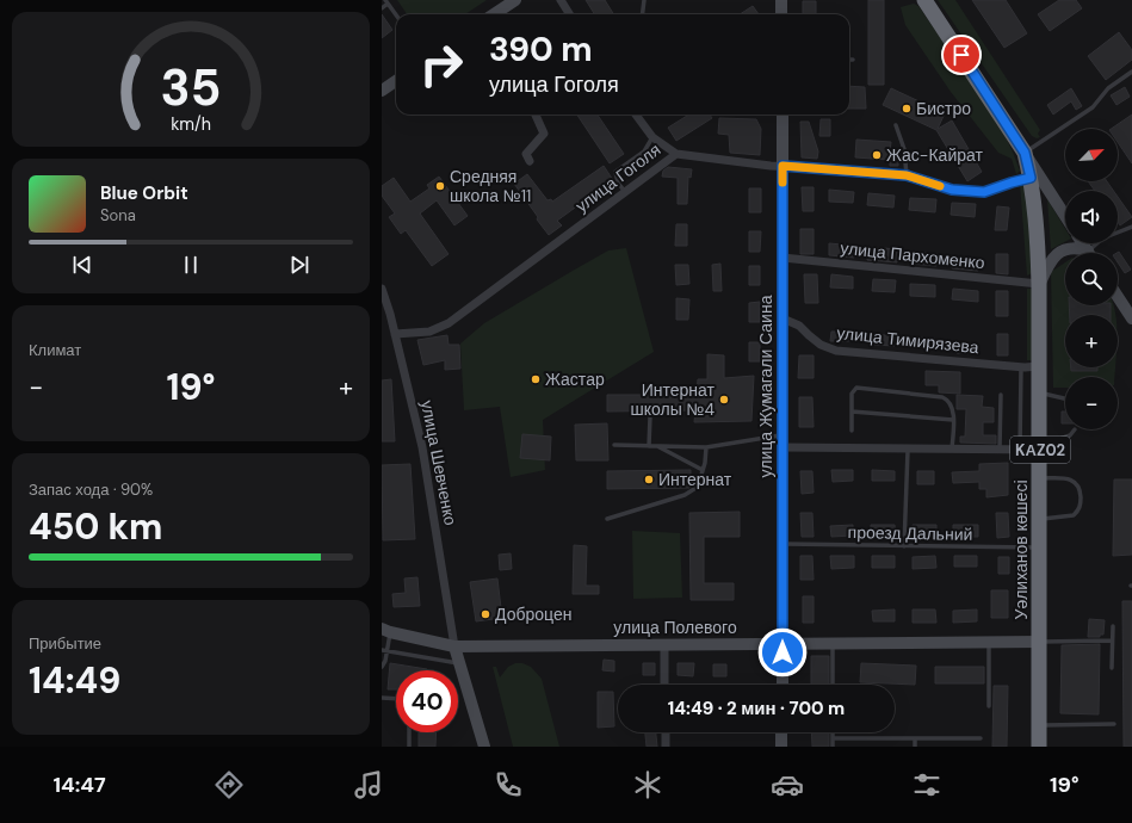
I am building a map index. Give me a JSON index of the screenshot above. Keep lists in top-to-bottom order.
{
  "streets": {
    "highway": ["KАZ02", "Уәлиханов көшесі"],
    "street": [
      "улица Гоголя",
      "улица Пархоменко",
      "улица Тимирязева",
      "улица Жумагали Саина",
      "улица Шевченко",
      "улица Полевого"
    ],
    "lane": ["проезд Дальний"]
  },
  "crossings": [
    ["улица Гоголя", "улица Жумагали Саина"],
    ["улица Гоголя", "улица Шевченко"],
    ["улица Гоголя", "Уәлиханов көшесі"],
    ["улица Пархоменко", "улица Жумагали Саина"],
    ["улица Пархоменко", "Уәлиханов көшесі"],
    ["улица Тимирязева", "улица Жумагали Саина"],
    ["улица Тимирязева", "Уәлиханов көшесі"],
    ["улица Жумагали Саина", "проезд Дальний"],
    ["улица Жумагали Саина", "улица Полевого"],
    ["улица Шевченко", "улица Полевого"],
    ["проезд Дальний", "Уәлиханов көшесі"],
    ["Уәлиханов көшесі", "улица Полевого"]
  ],
  "places": [
    "Бистро",
    "Жас-Кайрат",
    "Средняя школа №11",
    "Жастар",
    "Интернат школы №4",
    "Интернат",
    "Доброцен"
  ],
  "north": "top right",
  "page": {
    "turn": ["390 m", "улица Гоголя"],
    "map_buttons": ["+", "−"],
    "song": ["Blue Orbit", "Sona"],
    "tile": [
      "Климат",
      ["Запас хода · 90%", "450 km"],
      ["Прибытие", "14:49"]
    ],
    "heat": ["−", "19°", "+"],
    "limit": "40",
    "trip": "14:49 · 2 мин · 700 m",
    "tabs": ["14:47", "19°"],
    "gauge": ["35", "km/h"]
  }
}
